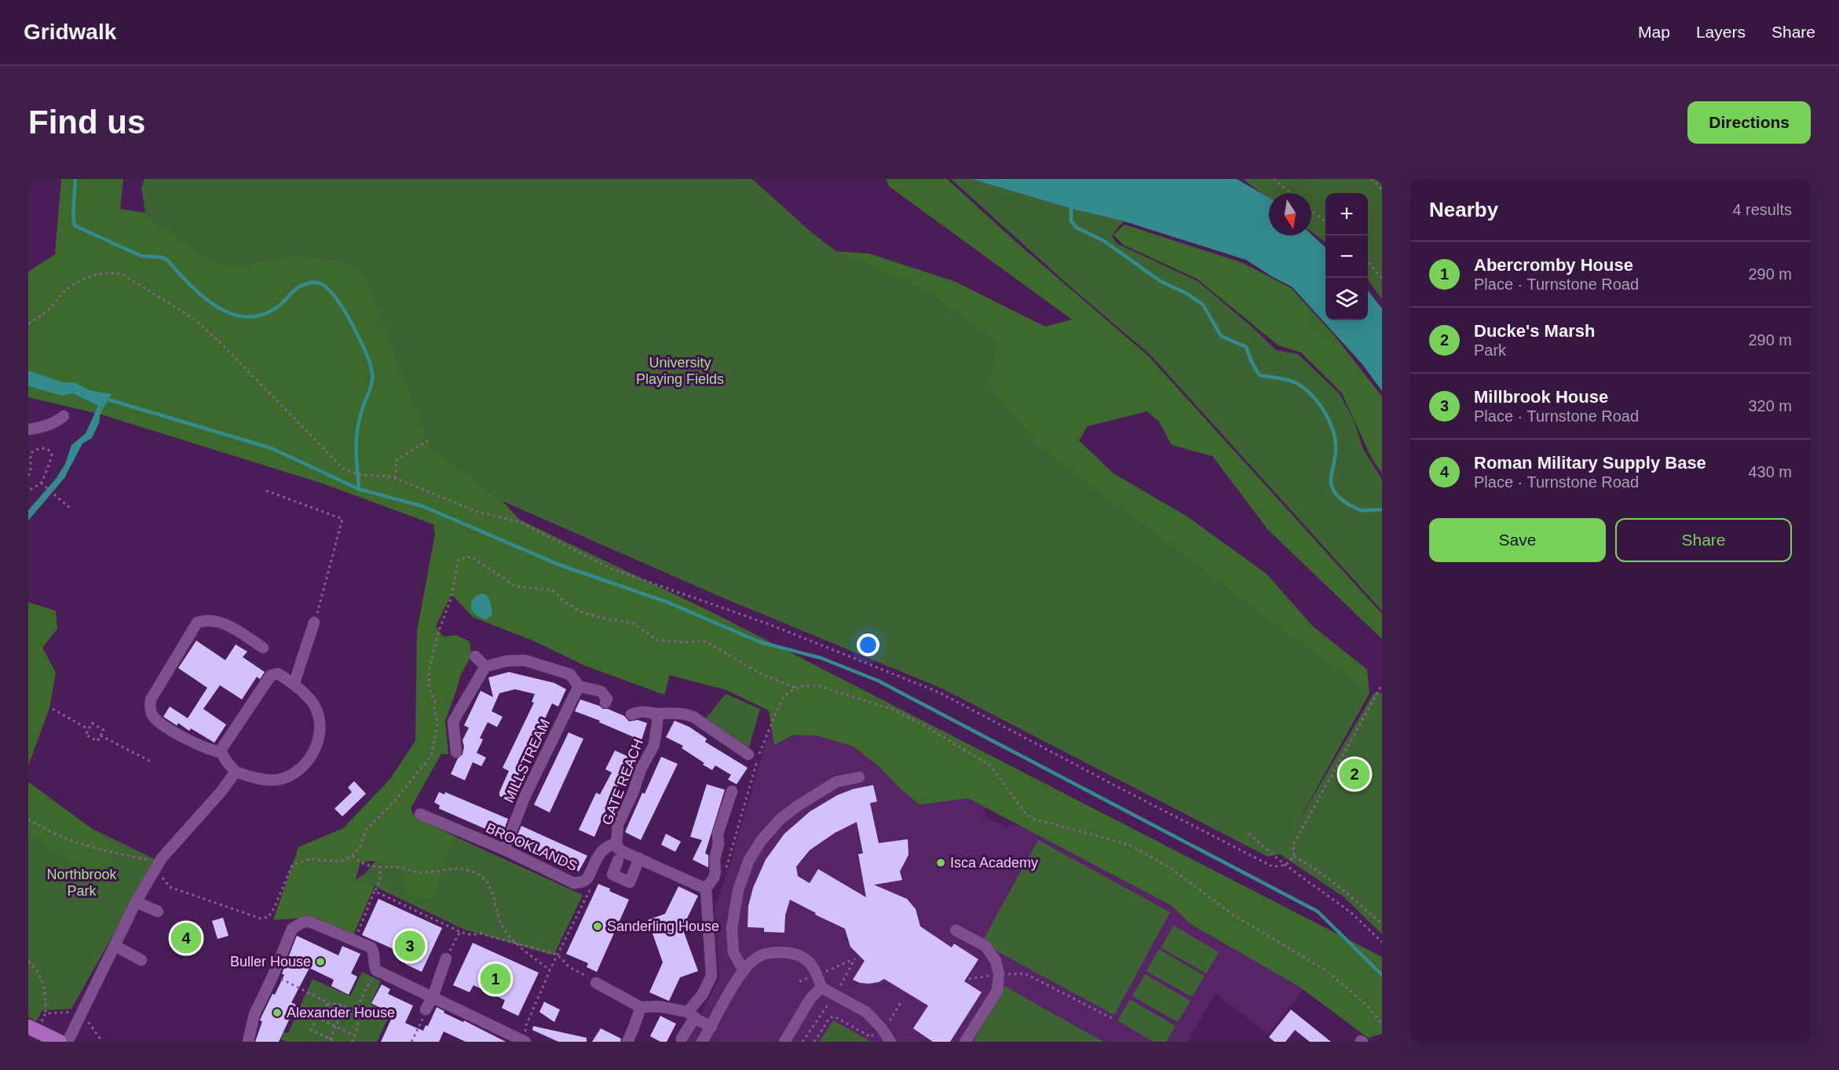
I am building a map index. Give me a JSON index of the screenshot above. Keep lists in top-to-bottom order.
{
  "streets": {
    "street": ["MILLSTREAM", "GATE REACH", "BROOKLANDS"]
  },
  "crossings": [
    ["MILLSTREAM", "BROOKLANDS"],
    ["GATE REACH", "BROOKLANDS"]
  ],
  "parks": ["University Playing Fields", "Northbrook Park"],
  "places": [
    "Isca Academy",
    "Sanderling House",
    "Buller House",
    "Alexander House"
  ],
  "north": "bottom",
  "page": {
    "header": "Gridwalk",
    "nav": ["Map", "Layers", "Share"],
    "buttons": [
      "Directions",
      ["Save", "Share"]
    ],
    "title": "Find us",
    "heading": ["Nearby", "4 results"],
    "map_buttons": ["+", "−"],
    "list": [
      {
        "mark": "1",
        "name": "Abercromby House",
        "note": "Place · Turnstone Road",
        "value": "290 m"
      },
      {
        "mark": "2",
        "name": "Ducke's Marsh",
        "note": "Park",
        "value": "290 m"
      },
      {
        "mark": "3",
        "name": "Millbrook House",
        "note": "Place · Turnstone Road",
        "value": "320 m"
      },
      {
        "mark": "4",
        "name": "Roman Military Supply Base",
        "note": "Place · Turnstone Road",
        "value": "430 m"
      }
    ],
    "pins": [
      "2",
      "4",
      "3",
      "1"
    ]
  }
}
